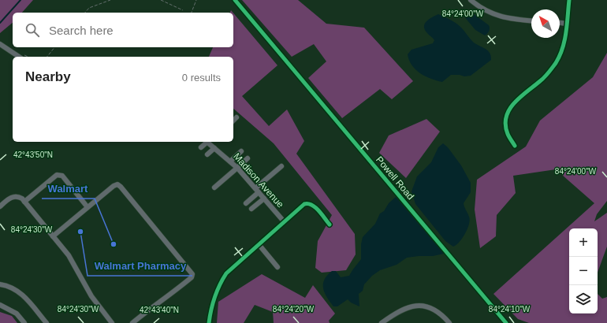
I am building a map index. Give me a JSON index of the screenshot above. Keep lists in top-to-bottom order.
{
  "streets": {
    "street": ["Powell Road", "Madison Avenue"]
  },
  "places": ["Walmart Pharmacy", "Walmart"],
  "north": "top left",
  "page": {
    "search": "Search here",
    "heading": ["Nearby", "0 results"],
    "map_buttons": ["+", "−"]
  },
  "coordinates": [
    "84°24'00\"W",
    "42°43'50\"N",
    "84°24'30\"W",
    "84°24'20\"W",
    "84°24'10\"W",
    "42°43'40\"N"
  ]
}
